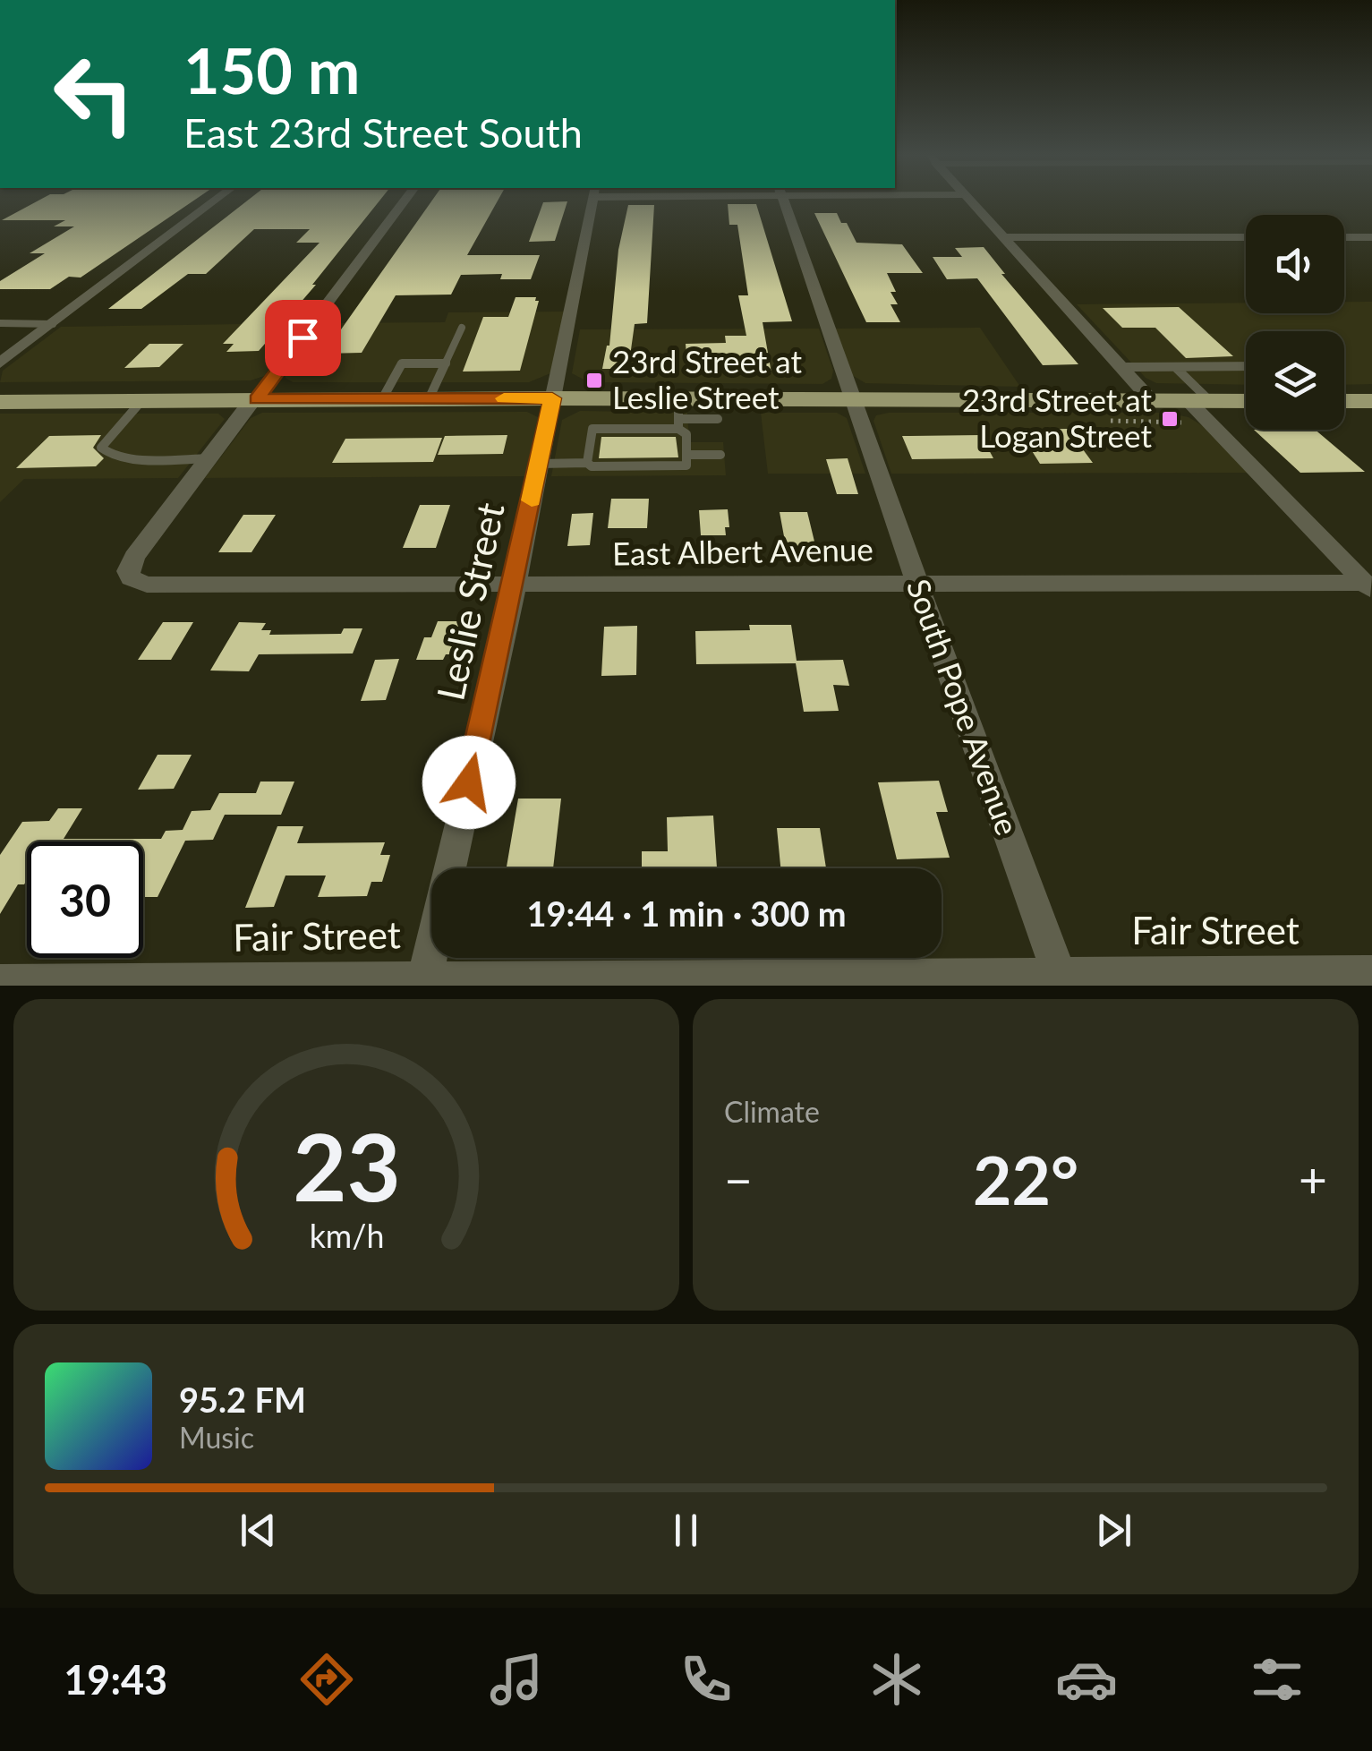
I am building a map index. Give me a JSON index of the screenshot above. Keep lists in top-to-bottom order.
{
  "streets": {
    "street": [
      "East Albert Avenue",
      "Leslie Street",
      "South Pope Avenue",
      "Fair Street"
    ]
  },
  "crossings": [
    ["East Albert Avenue", "Leslie Street"],
    ["East Albert Avenue", "South Pope Avenue"],
    ["Leslie Street", "Fair Street"],
    ["South Pope Avenue", "Fair Street"]
  ],
  "places": {
    "transit": ["23rd Street at Leslie Street", "23rd Street at Logan Street"]
  },
  "page": {
    "turn": ["150 m", "East 23rd Street South"],
    "limit": "30",
    "trip": "19:44 · 1 min · 300 m",
    "tile": "Climate",
    "heat": ["−", "22°", "+"],
    "song": ["95.2 FM", "Music"],
    "tabs": "19:43",
    "gauge": ["23", "km/h"]
  }
}
